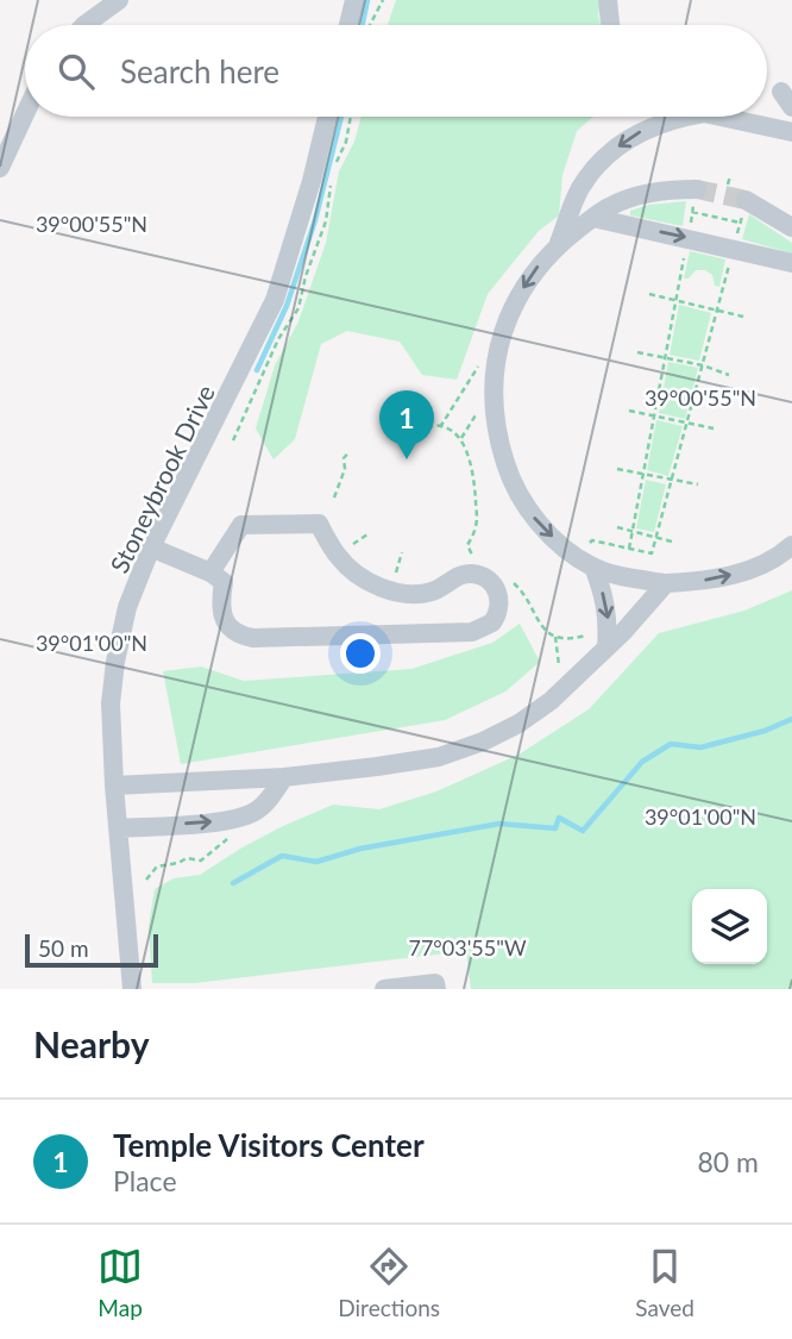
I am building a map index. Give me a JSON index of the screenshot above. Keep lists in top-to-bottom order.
{
  "streets": {
    "street": ["Stoneybrook Drive"]
  },
  "scale_bar": "50 m",
  "page": {
    "search": "Search here",
    "pins": "1",
    "scale": "50 m",
    "heading": "Nearby",
    "list": [
      {
        "mark": "1",
        "name": "Temple Visitors Center",
        "note": "Place",
        "value": "80 m"
      }
    ],
    "nav": ["Map", "Directions", "Saved"]
  },
  "coordinates": ["39°00'55\"N", "39°01'00\"N", "77°03'55\"W"]
}
